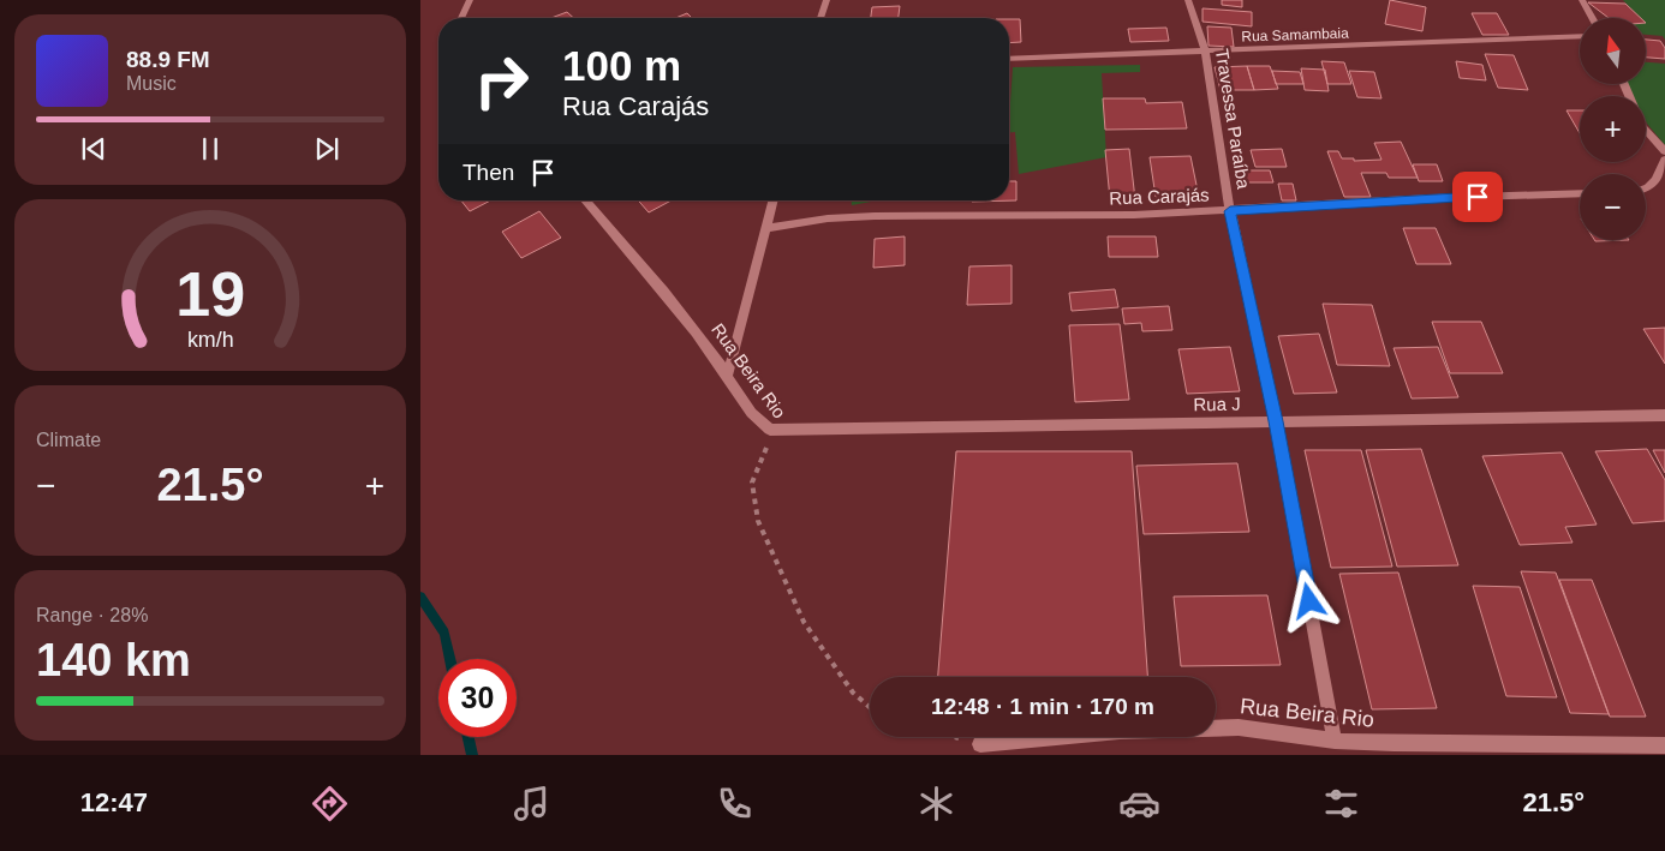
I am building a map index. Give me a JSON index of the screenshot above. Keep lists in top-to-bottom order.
{
  "streets": {
    "street": [
      "Rua Samambaia",
      "Travessa Paraíba",
      "Rua Carajás",
      "Rua Beira Rio",
      "Rua J"
    ]
  },
  "crossings": [
    ["Rua Samambaia", "Travessa Paraíba"],
    ["Travessa Paraíba", "Rua Carajás"],
    ["Travessa Paraíba", "Rua Beira Rio"],
    ["Travessa Paraíba", "Rua J"],
    ["Rua Beira Rio", "Rua J"]
  ],
  "north": "top",
  "page": {
    "map_buttons": ["+", "−"],
    "turn": ["100 m", "Rua Carajás"],
    "song": ["88.9 FM", "Music"],
    "then": "Then",
    "tile": [
      "Climate",
      ["Range · 28%", "140 km"]
    ],
    "heat": ["−", "21.5°", "+"],
    "limit": "30",
    "trip": "12:48 · 1 min · 170 m",
    "tabs": ["12:47", "21.5°"],
    "gauge": ["19", "km/h"]
  }
}
